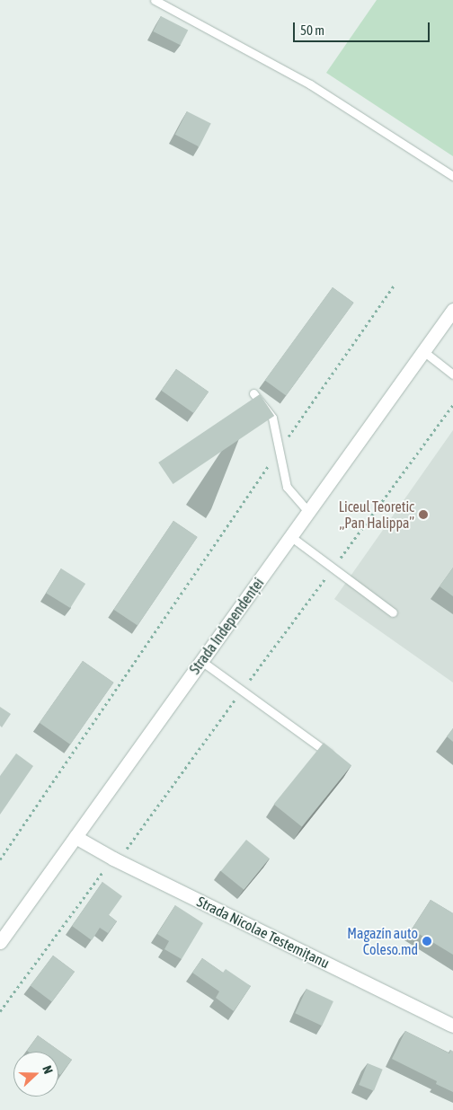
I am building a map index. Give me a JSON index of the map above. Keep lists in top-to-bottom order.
{
  "streets": {
    "main road": ["Strada Independenței", "Strada Nicolae Testemițanu"]
  },
  "crossings": [
    ["Strada Independenței", "Strada Nicolae Testemițanu"]
  ],
  "places": ["Liceul Teoretic „Pan Halippa”", "Magazín auto Coleso.md"],
  "scale_bar": "50 m",
  "north": "right"
}
